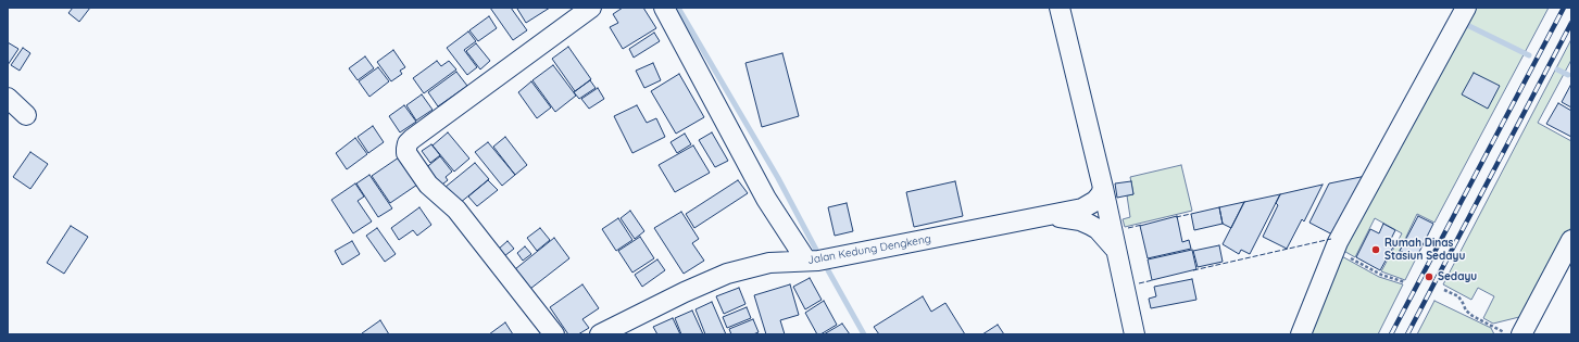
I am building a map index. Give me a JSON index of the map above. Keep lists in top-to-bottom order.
{
  "streets": {
    "street": ["Jalan Kedung Dengkeng"]
  },
  "places": ["Rumah Dinas Stasiun Sedayu", "Sedayu"]
}
